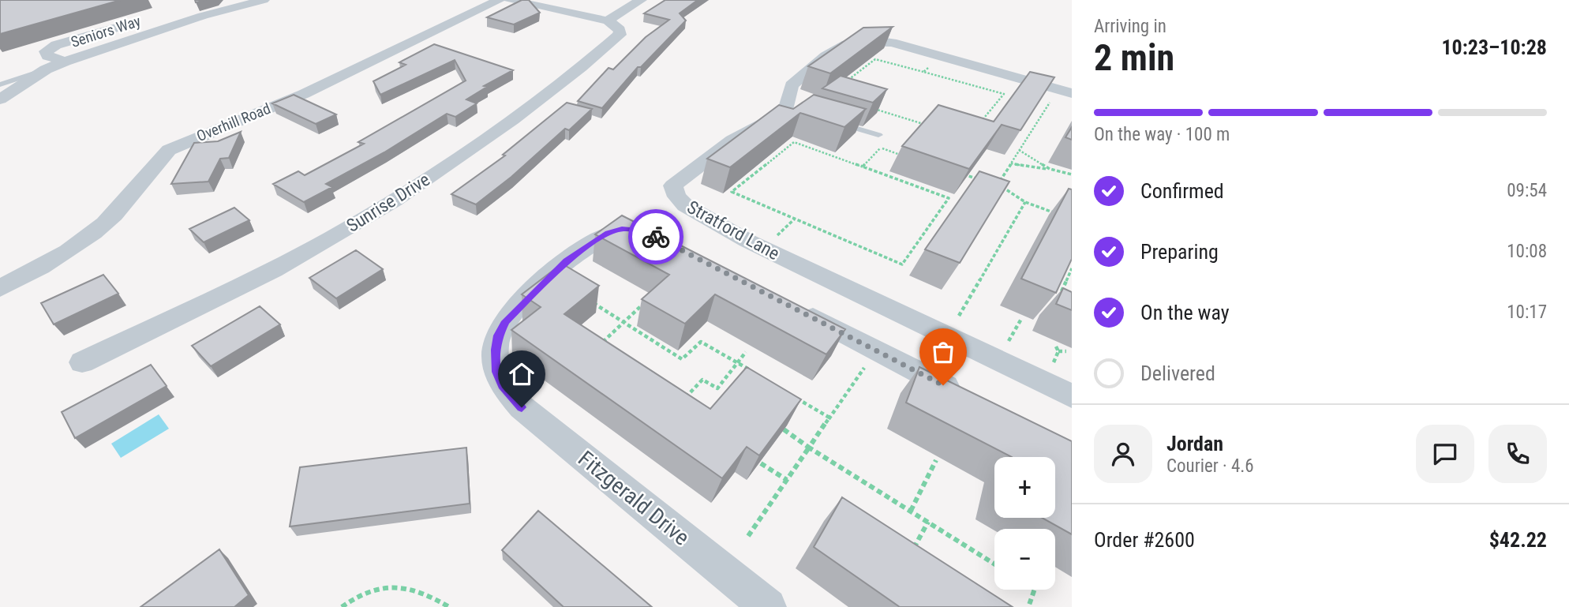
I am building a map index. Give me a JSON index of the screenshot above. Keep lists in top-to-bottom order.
{
  "streets": {
    "street": [
      "Seniors Way",
      "Overhill Road",
      "Sunrise Drive",
      "Stratford Lane",
      "Fitzgerald Drive"
    ]
  },
  "page": {
    "heading": ["2 min", "Arriving in", "10:23–10:28"],
    "panel": [
      "Jordan",
      "Courier · 4.6",
      "Order #2600",
      "$42.22"
    ],
    "bar": "On the way · 100 m",
    "list": [
      ["Confirmed", "09:54"],
      ["Preparing", "10:08"],
      ["On the way", "10:17"],
      "Delivered"
    ],
    "map_buttons": ["+", "−"]
  }
}
